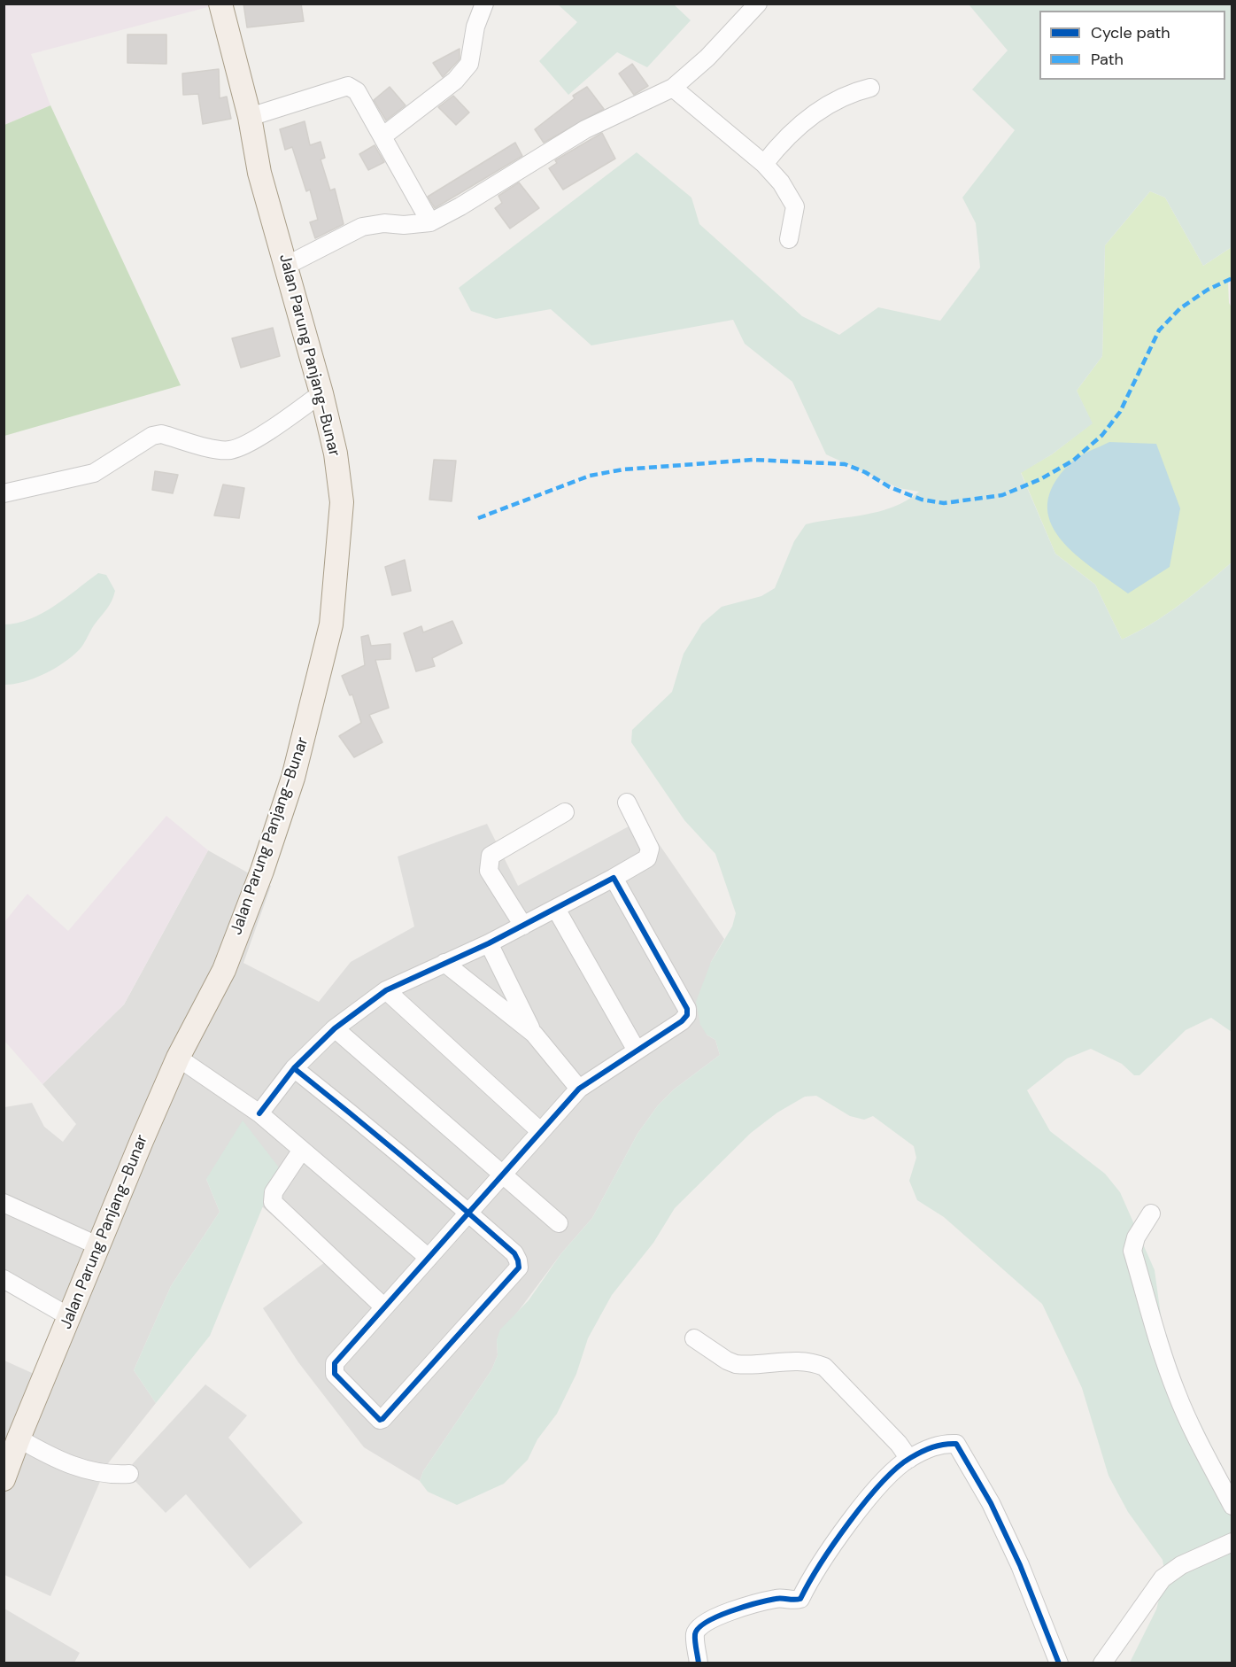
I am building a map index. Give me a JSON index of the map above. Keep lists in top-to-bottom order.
{
  "streets": {
    "main road": ["Jalan Parung Panjang–Bunar"]
  },
  "legend": ["Cycle path", "Path"]
}
